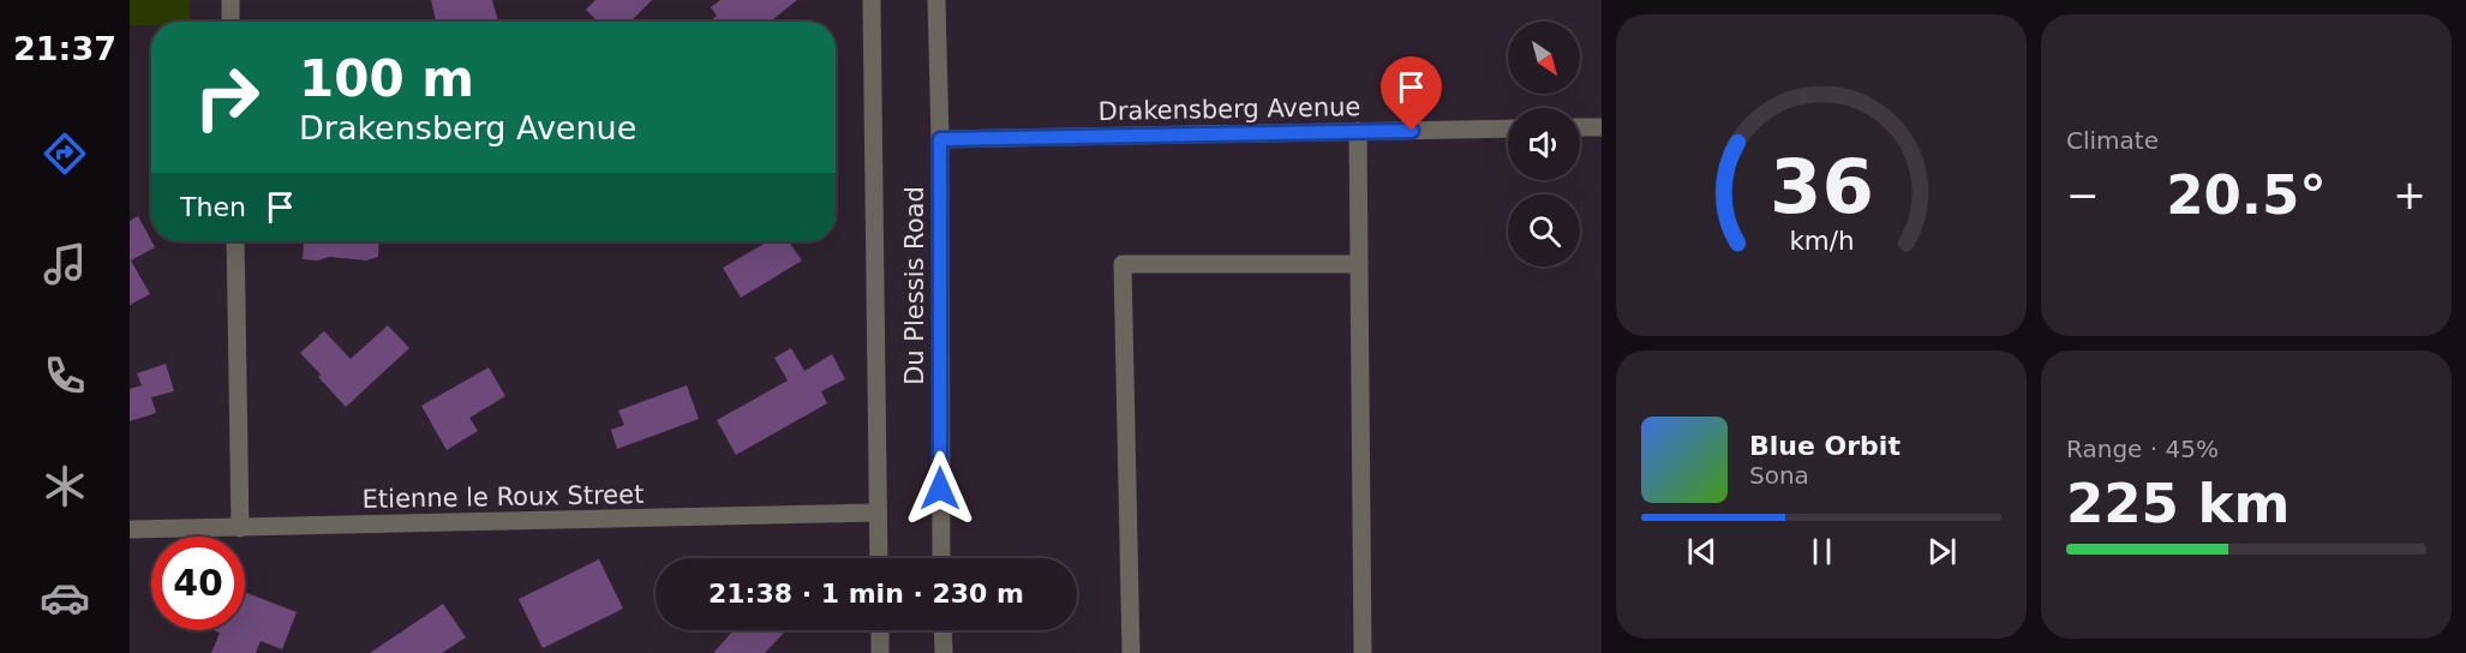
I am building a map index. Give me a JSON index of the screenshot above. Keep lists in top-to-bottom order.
{
  "streets": {
    "street": ["Drakensberg Avenue", "Du Plessis Road", "Etienne le Roux Street"]
  },
  "crossings": [
    ["Drakensberg Avenue", "Du Plessis Road"],
    ["Du Plessis Road", "Etienne le Roux Street"]
  ],
  "north": "bottom right",
  "page": {
    "tabs": "21:37",
    "tile": [
      "Climate",
      ["Range · 45%", "225 km"]
    ],
    "turn": ["100 m", "Drakensberg Avenue"],
    "heat": ["−", "20.5°", "+"],
    "then": "Then",
    "song": ["Blue Orbit", "Sona"],
    "limit": "40",
    "trip": "21:38 · 1 min · 230 m",
    "gauge": ["36", "km/h"]
  }
}
